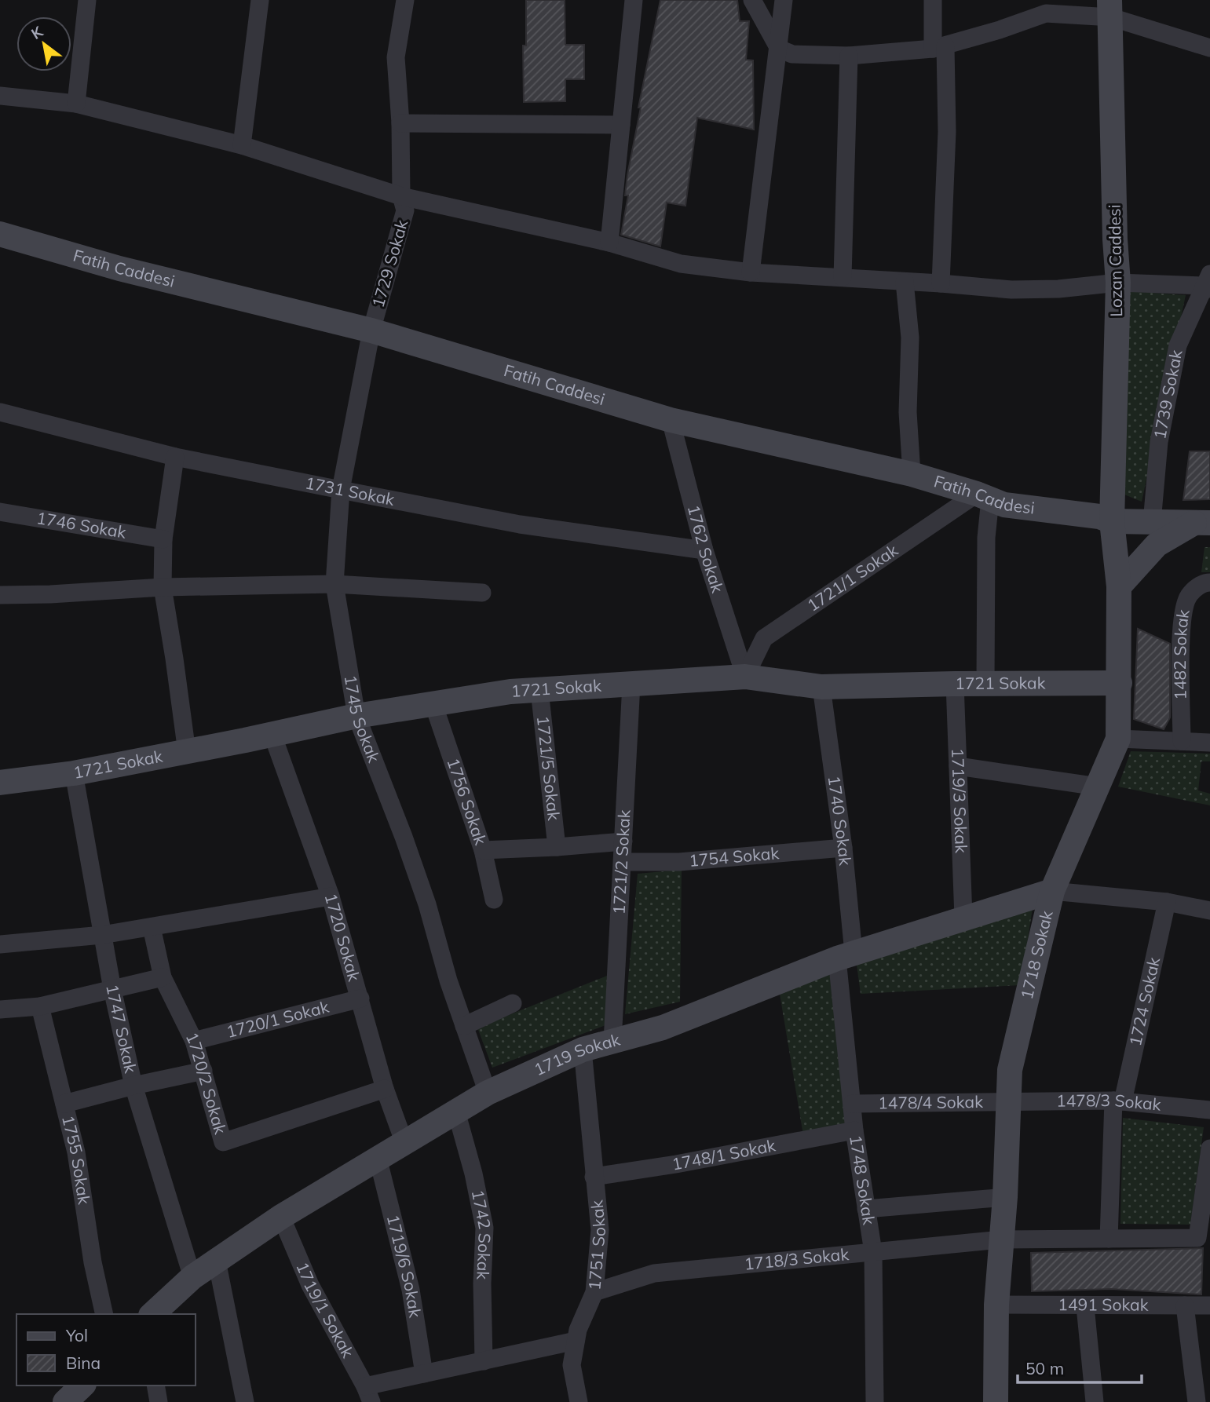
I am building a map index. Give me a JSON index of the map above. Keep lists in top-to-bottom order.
{
  "streets": {
    "main road": [
      "Lozan Caddesi",
      "Fatih Caddesi",
      "1721 Sokak",
      "1718 Sokak",
      "1719 Sokak"
    ],
    "street": [
      "1729 Sokak",
      "1739 Sokak",
      "1731 Sokak",
      "1746 Sokak",
      "1762 Sokak",
      "1721/1 Sokak",
      "1482 Sokak",
      "1745 Sokak",
      "1721/5 Sokak",
      "1719/3 Sokak",
      "1756 Sokak",
      "1740 Sokak",
      "1754 Sokak",
      "1721/2 Sokak",
      "1720 Sokak",
      "1724 Sokak",
      "1720/1 Sokak",
      "1747 Sokak",
      "1720/2 Sokak",
      "1478/4 Sokak",
      "1478/3 Sokak",
      "1748/1 Sokak",
      "1755 Sokak",
      "1748 Sokak",
      "1742 Sokak",
      "1751 Sokak",
      "1718/3 Sokak",
      "1719/6 Sokak",
      "1491 Sokak",
      "1719/1 Sokak"
    ]
  },
  "crossings": [
    ["Lozan Caddesi", "Fatih Caddesi"],
    ["Lozan Caddesi", "1718 Sokak"],
    ["1729 Sokak", "Fatih Caddesi"],
    ["1729 Sokak", "1745 Sokak"],
    ["Fatih Caddesi", "1739 Sokak"],
    ["Fatih Caddesi", "1762 Sokak"],
    ["Fatih Caddesi", "1721/1 Sokak"],
    ["Fatih Caddesi", "1745 Sokak"],
    ["Fatih Caddesi", "1718 Sokak"],
    ["1731 Sokak", "1762 Sokak"],
    ["1731 Sokak", "1745 Sokak"],
    ["1762 Sokak", "1721/1 Sokak"],
    ["1762 Sokak", "1721 Sokak"],
    ["1721/1 Sokak", "1721 Sokak"],
    ["1721 Sokak", "1745 Sokak"],
    ["1721 Sokak", "1721/5 Sokak"],
    ["1721 Sokak", "1719/3 Sokak"],
    ["1721 Sokak", "1756 Sokak"],
    ["1721 Sokak", "1740 Sokak"],
    ["1721 Sokak", "1721/2 Sokak"],
    ["1721 Sokak", "1720 Sokak"],
    ["1721 Sokak", "1718 Sokak"],
    ["1721 Sokak", "1747 Sokak"],
    ["1745 Sokak", "1719 Sokak"],
    ["1719/3 Sokak", "1719 Sokak"],
    ["1740 Sokak", "1754 Sokak"],
    ["1740 Sokak", "1719 Sokak"],
    ["1740 Sokak", "1748 Sokak"],
    ["1754 Sokak", "1721/2 Sokak"],
    ["1721/2 Sokak", "1719 Sokak"],
    ["1720 Sokak", "1720/1 Sokak"],
    ["1720 Sokak", "1719 Sokak"],
    ["1720 Sokak", "1720/2 Sokak"],
    ["1718 Sokak", "1719 Sokak"],
    ["1718 Sokak", "1478/4 Sokak"],
    ["1718 Sokak", "1478/3 Sokak"],
    ["1718 Sokak", "1718/3 Sokak"],
    ["1718 Sokak", "1491 Sokak"],
    ["1724 Sokak", "1478/3 Sokak"],
    ["1724 Sokak", "1718/3 Sokak"],
    ["1720/1 Sokak", "1720/2 Sokak"],
    ["1747 Sokak", "1719 Sokak"],
    ["1719 Sokak", "1748 Sokak"],
    ["1719 Sokak", "1742 Sokak"],
    ["1719 Sokak", "1751 Sokak"],
    ["1719 Sokak", "1719/6 Sokak"],
    ["1719 Sokak", "1719/1 Sokak"],
    ["1478/4 Sokak", "1478/3 Sokak"],
    ["1478/4 Sokak", "1748 Sokak"],
    ["1748/1 Sokak", "1748 Sokak"],
    ["1748/1 Sokak", "1751 Sokak"],
    ["1748 Sokak", "1718/3 Sokak"],
    ["1751 Sokak", "1718/3 Sokak"]
  ],
  "legend": ["Yol", "Bina"],
  "scale_bar": "50 m",
  "north": "top left"
}
